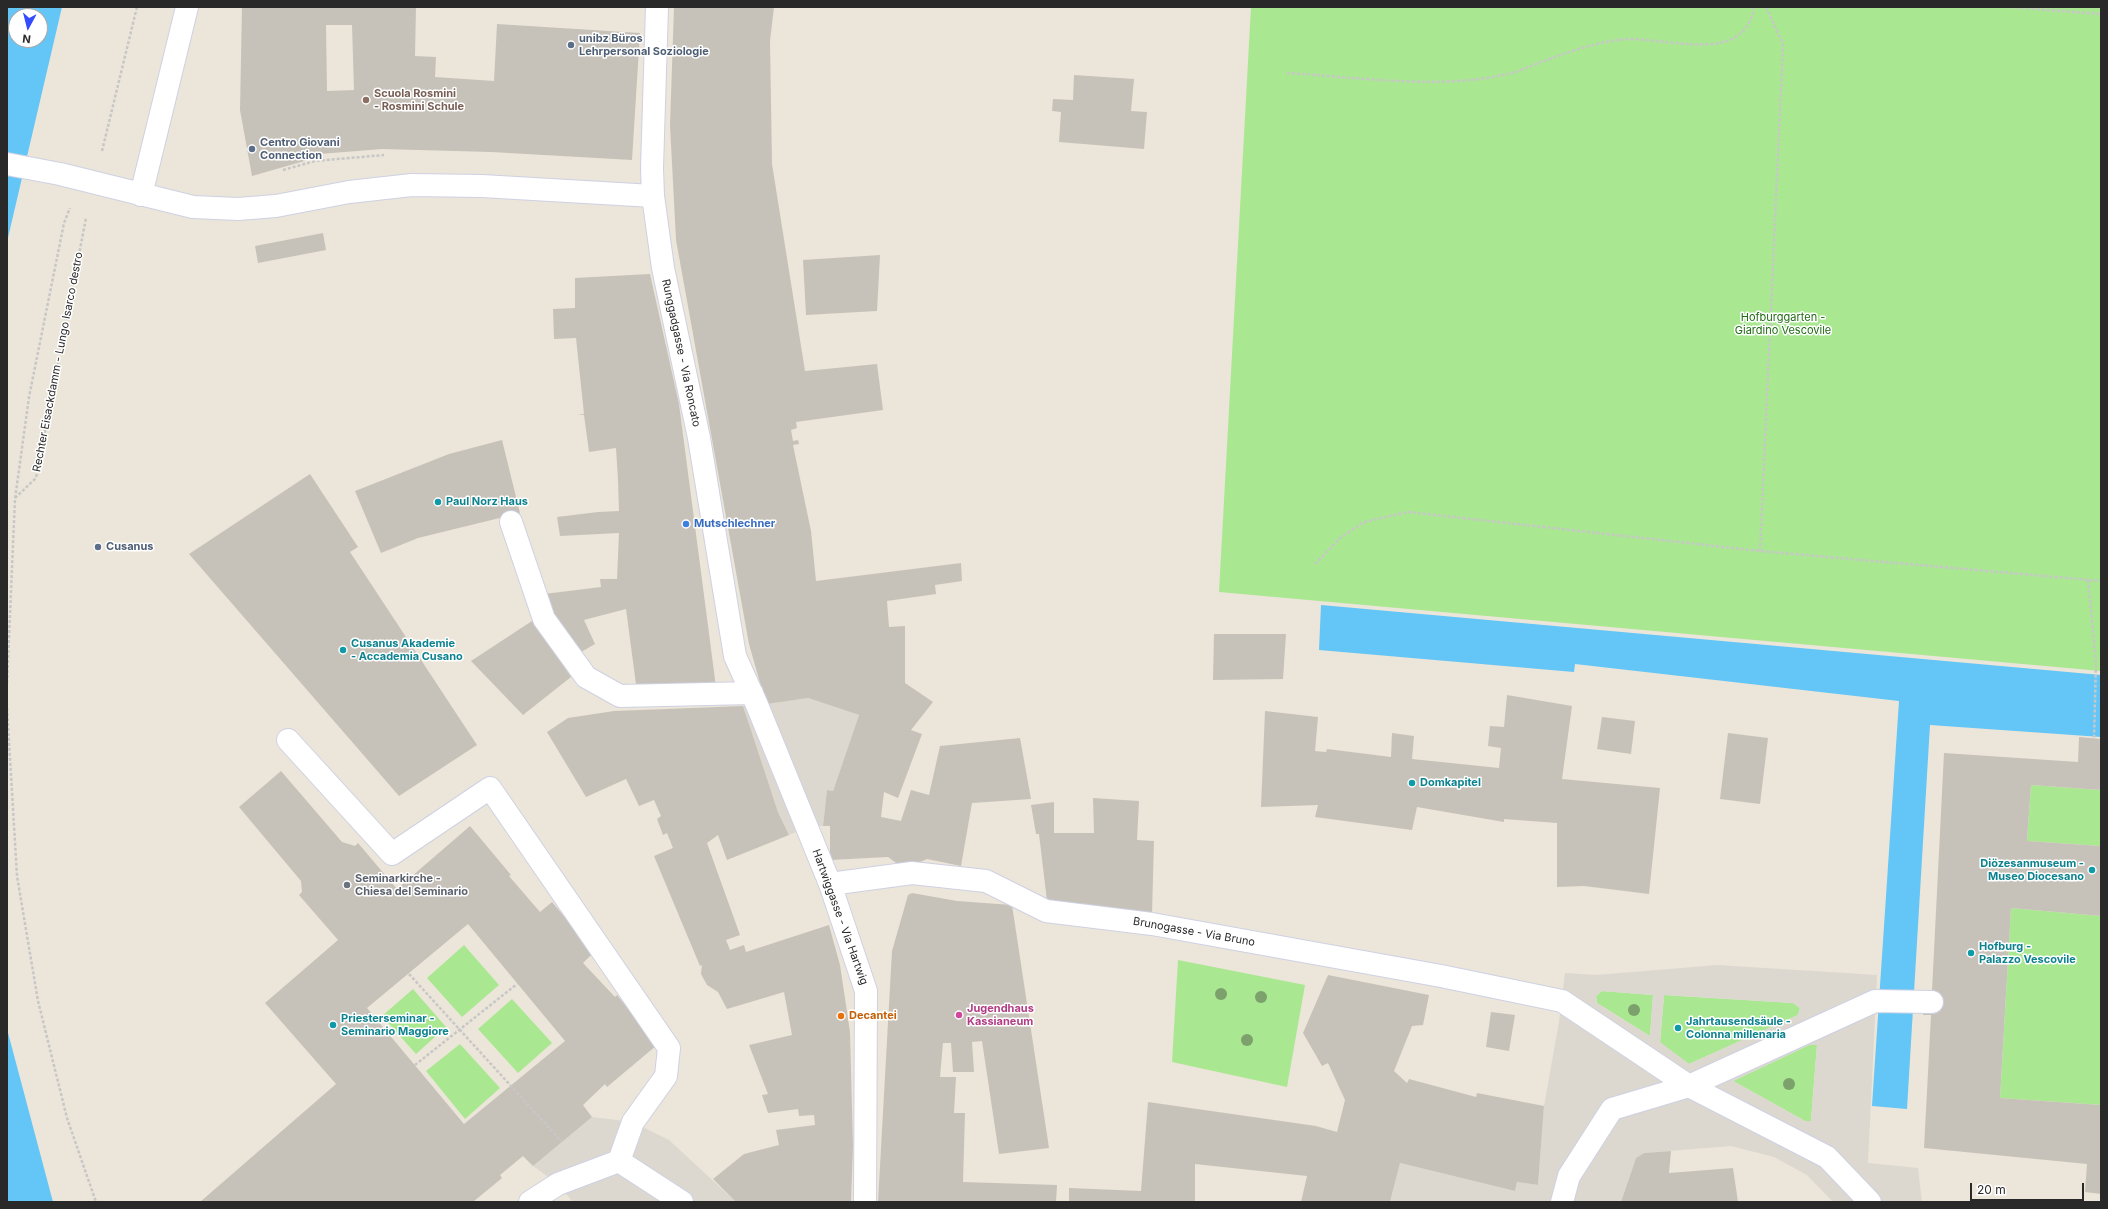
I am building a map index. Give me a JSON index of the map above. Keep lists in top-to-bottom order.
{
  "streets": {
    "street": ["Runggadgasse - Via Roncato", "Hartwiggasse - Via Hartwig", "Brunogasse - Via Bruno"],
    "path": ["Rechter Eisackdamm - Lungo Isarco destro"]
  },
  "crossings": [
    ["Runggadgasse - Via Roncato", "Hartwiggasse - Via Hartwig"],
    ["Hartwiggasse - Via Hartwig", "Brunogasse - Via Bruno"]
  ],
  "parks": ["Hofburggarten - Giardino Vescovile"],
  "places": [
    "unibz Büros Lehrpersonal Soziologie",
    "Scuola Rosmini - Rosmini Schule",
    "Centro Giovani Connection",
    "Paul Norz Haus",
    "Mutschlechner",
    "Cusanus",
    "Cusanus Akademie - Accademia Cusano",
    "Domkapitel",
    "Diözesanmuseum - Museo Diocesano",
    "Seminarkirche - Chiesa del Seminario",
    "Hofburg - Palazzo Vescovile",
    "Jugendhaus Kassianeum",
    "Decantei",
    "Priesterseminar - Seminario Maggiore",
    "Jahrtausendsäule - Colonna millenaria"
  ],
  "scale_bar": "20 m",
  "north": "bottom"
}
